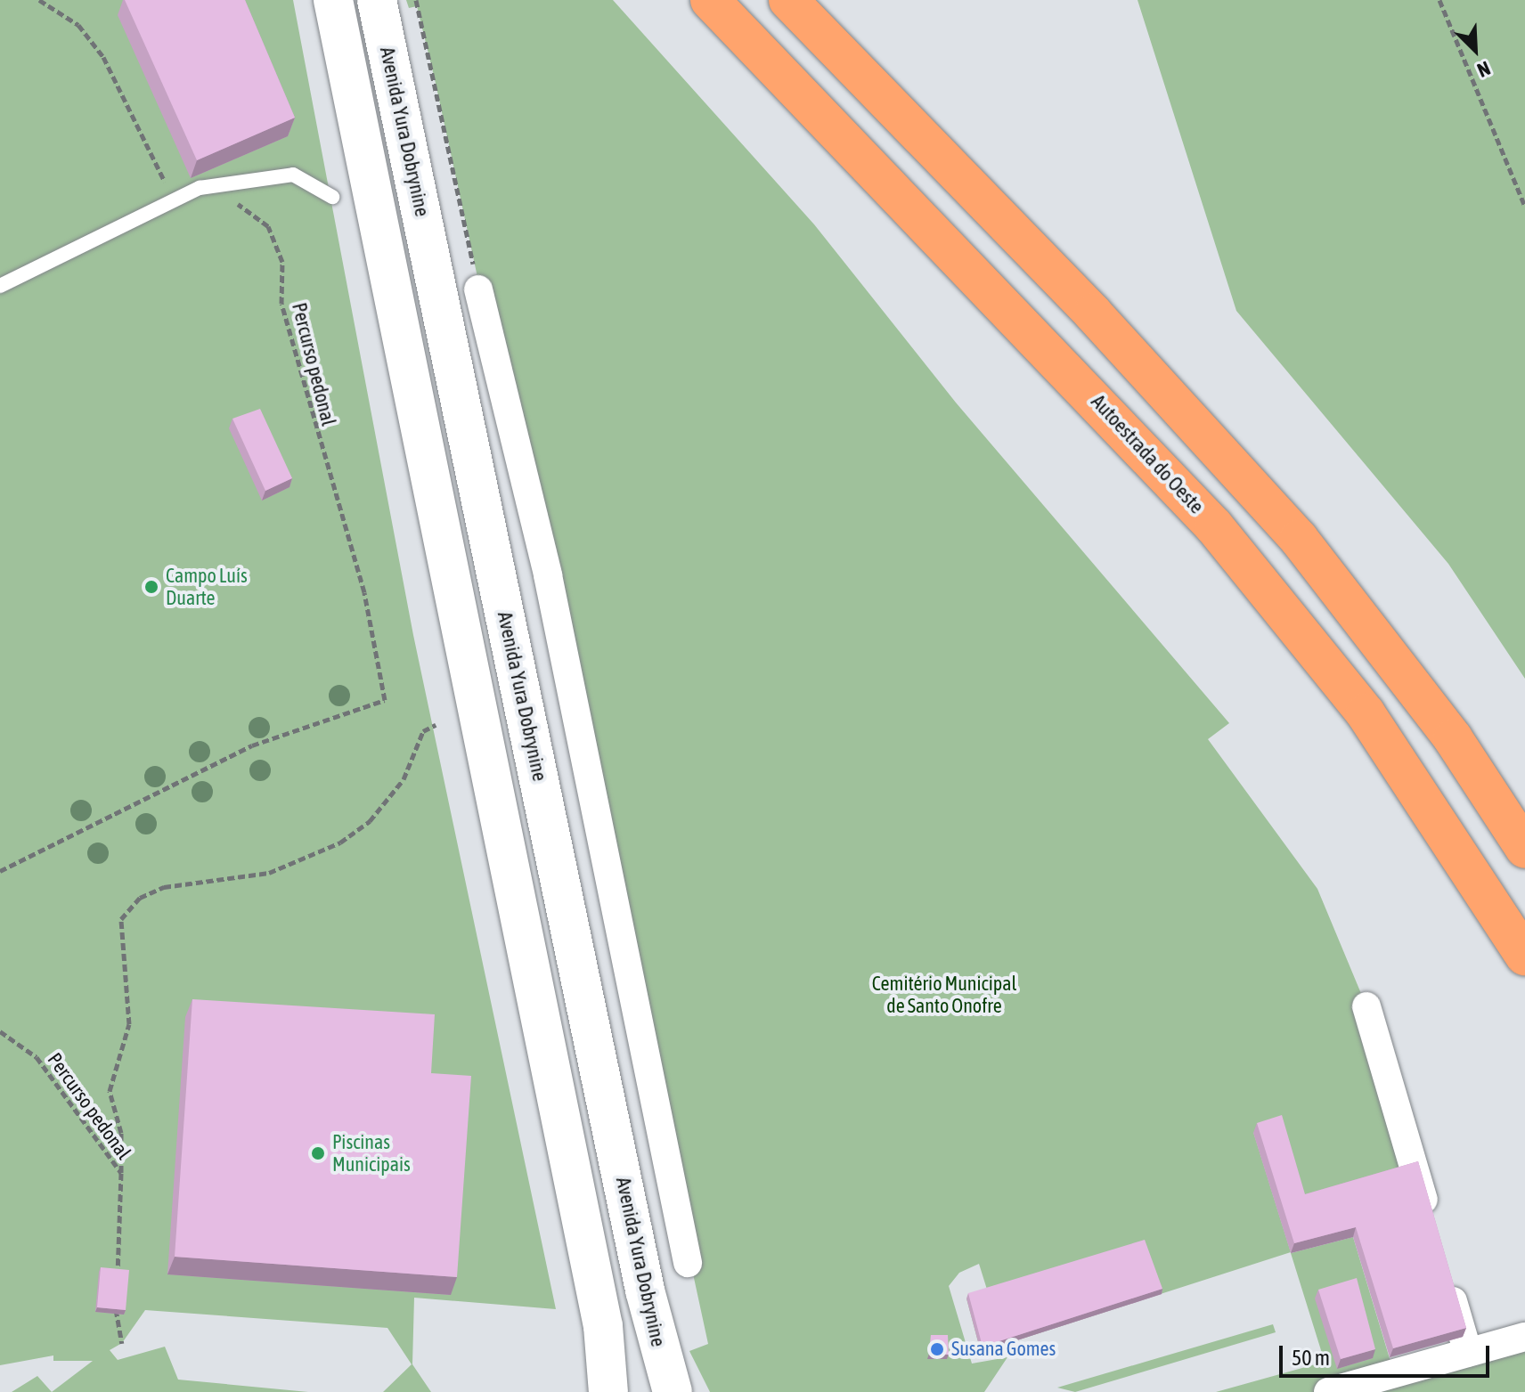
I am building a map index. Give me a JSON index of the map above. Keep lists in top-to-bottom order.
{
  "streets": {
    "highway": ["Autoestrada do Oeste"],
    "main road": ["Avenida Yura Dobrynine"],
    "path": ["Percurso pedonal"]
  },
  "parks": ["Cemitério Municipal de Santo Onofre"],
  "places": ["Campo Luís Duarte", "Piscinas Municipais", "Susana Gomes"],
  "scale_bar": "50 m",
  "north": "bottom right"
}
